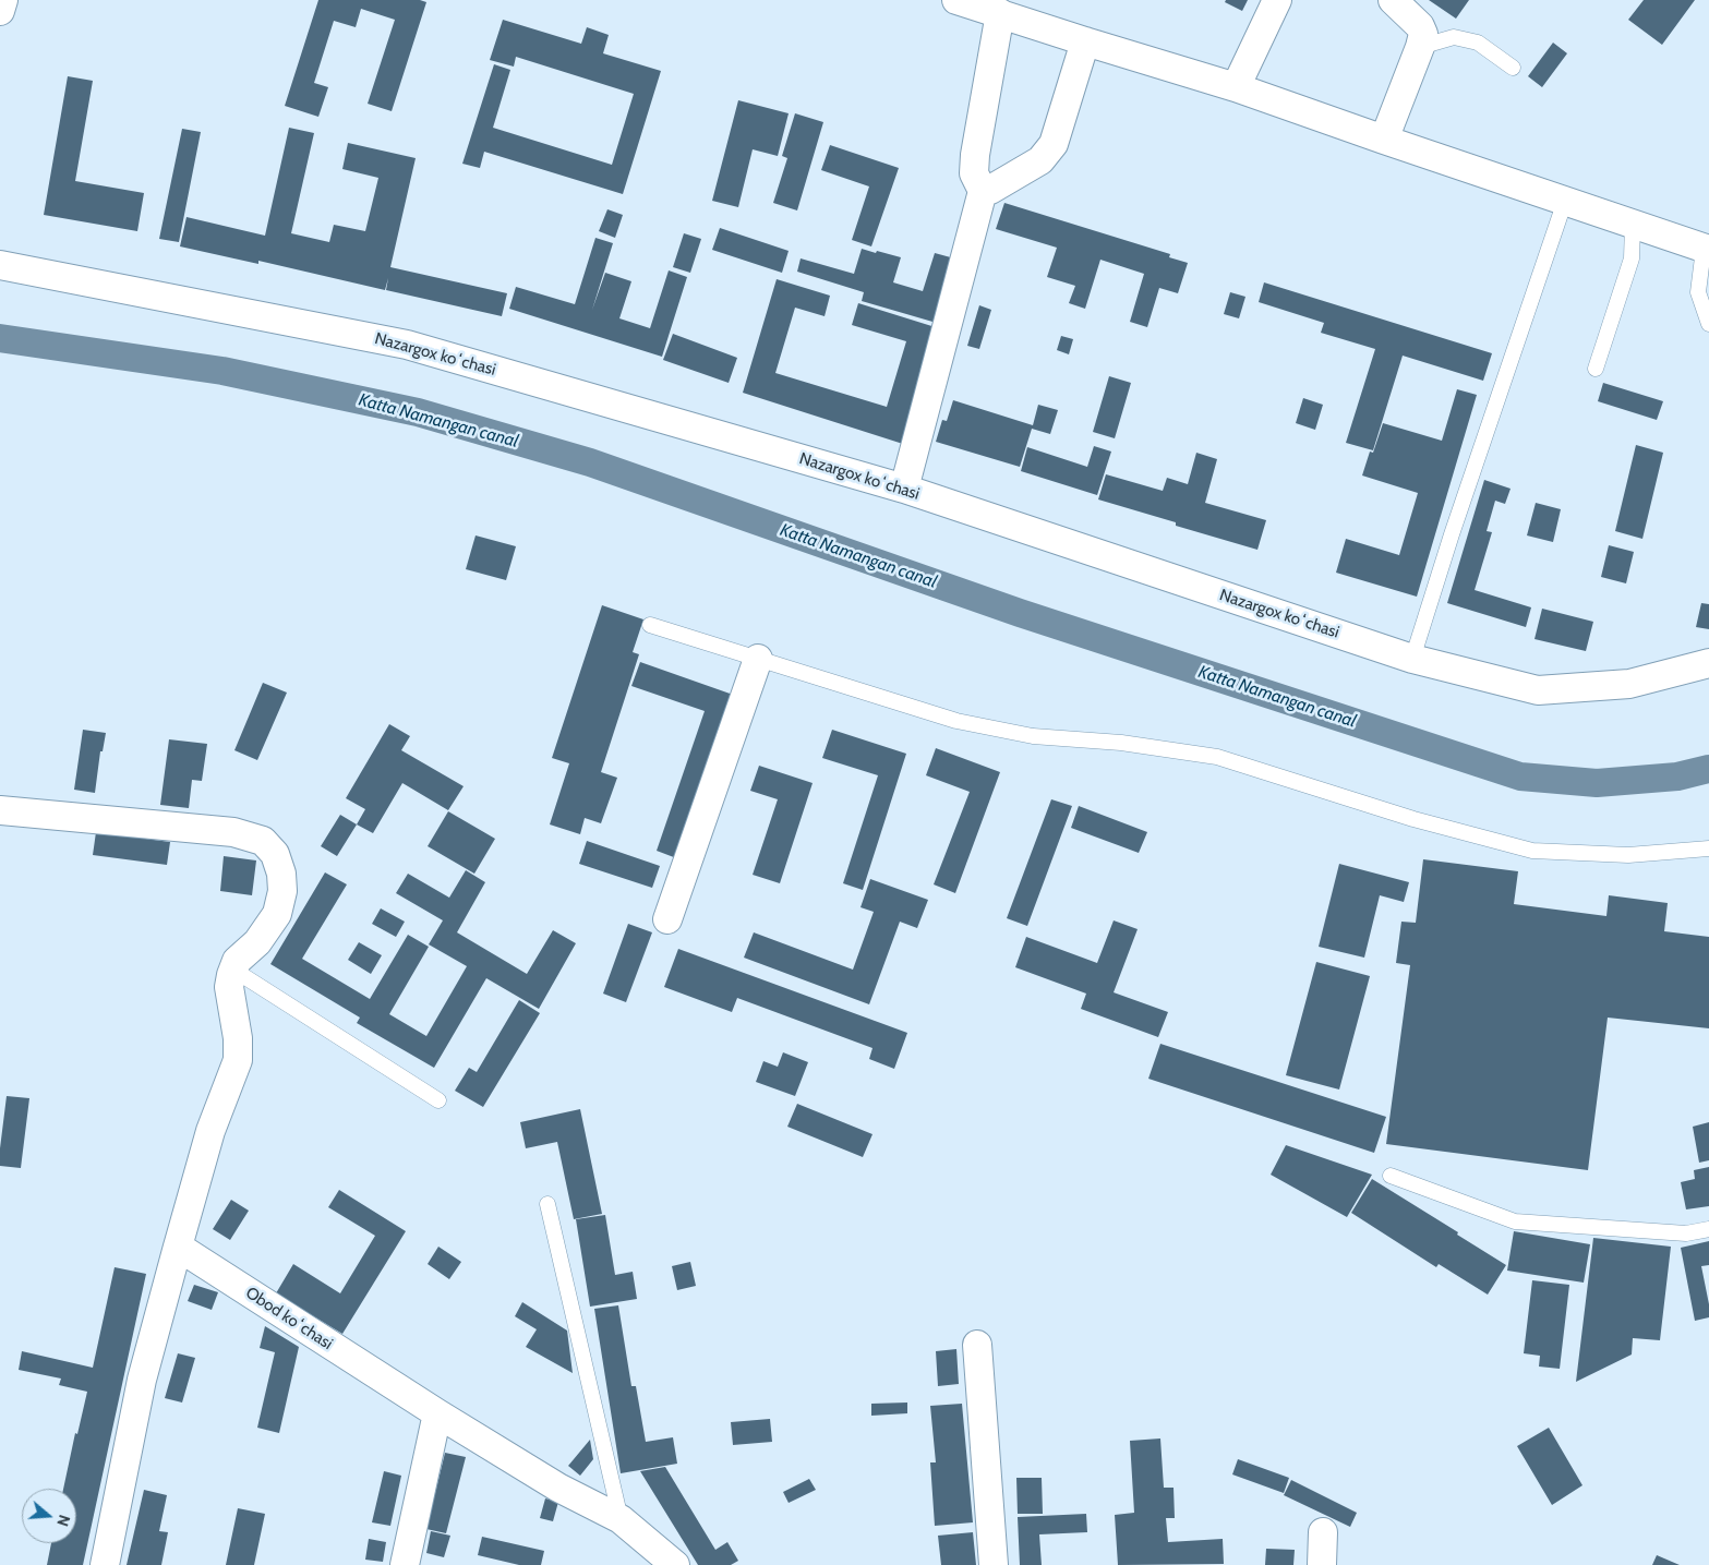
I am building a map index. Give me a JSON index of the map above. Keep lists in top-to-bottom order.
{
  "streets": {
    "street": ["Nazargox koʻchasi", "Obod koʻchasi"]
  },
  "water": ["Katta Namangan canal"],
  "north": "right"
}
